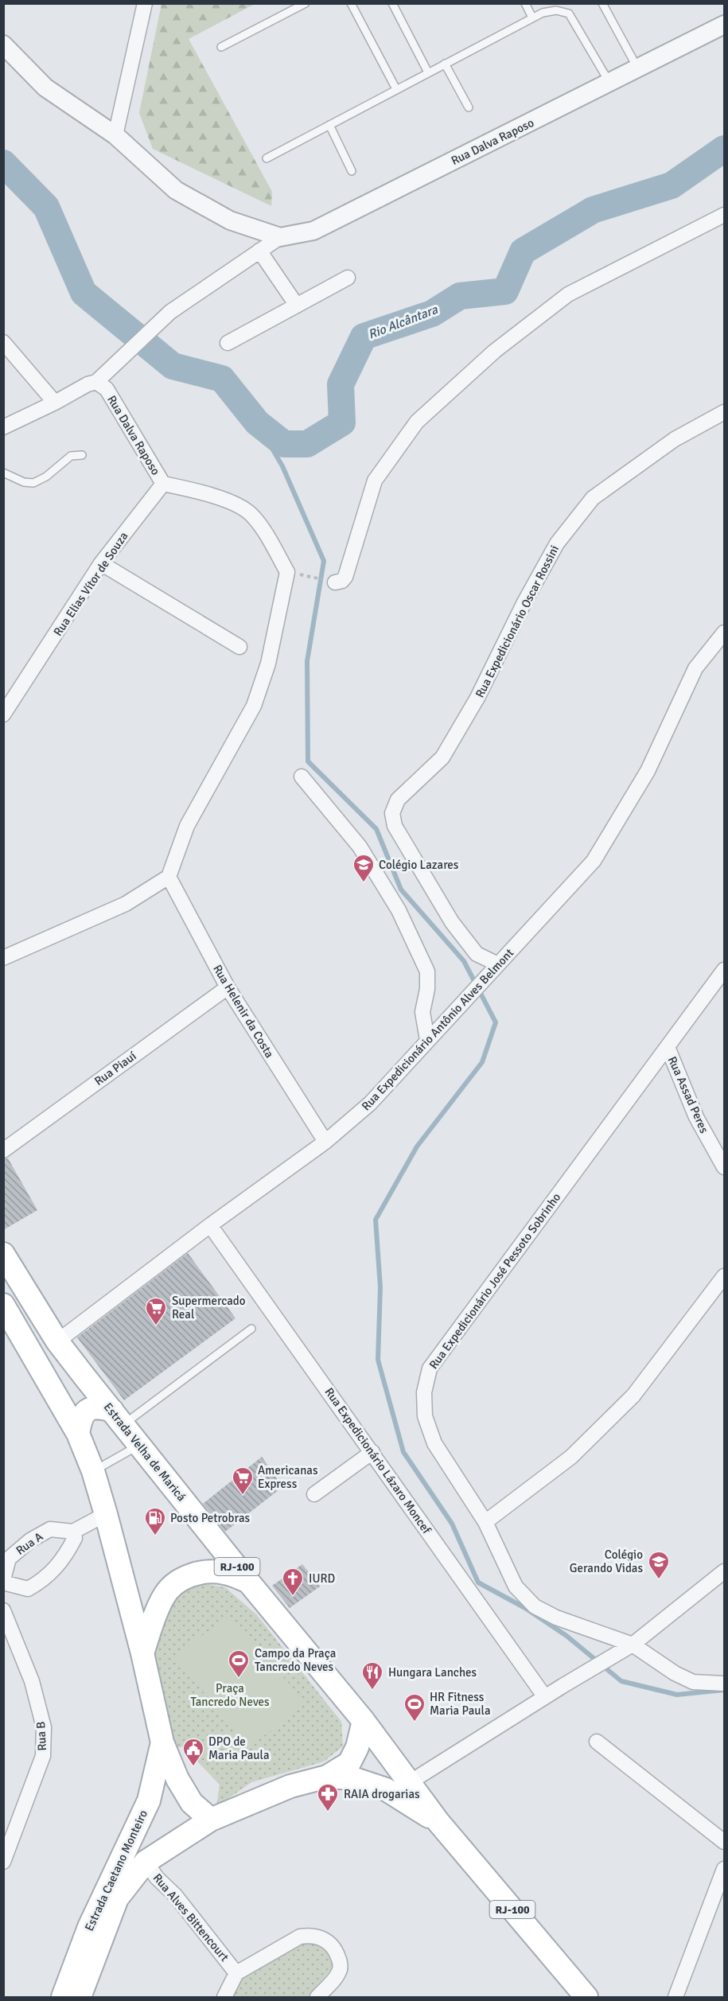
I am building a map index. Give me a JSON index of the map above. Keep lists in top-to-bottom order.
{
  "streets": {
    "main road": ["Estrada Velha de Maricá", "RJ-100", "Estrada Caetano Monteiro"],
    "street": [
      "Rua Dalva Raposo",
      "Rua Elias Vítor de Souza",
      "Rua Expedicionário Oscar Rossini",
      "Rua Helenir da Costa",
      "Rua Expedicionário Antônio Alves Belmont",
      "Rua Piauí",
      "Rua Assad Peres",
      "Rua Expedicionário José Pessoto Sobrinho",
      "Rua Expedicionário Lázaro Moncef",
      "Rua A",
      "Rua B",
      "Rua Alves Bittencourt"
    ]
  },
  "crossings": [
    ["Rua Dalva Raposo", "Rua Elias Vítor de Souza"],
    ["Rua Expedicionário Oscar Rossini", "Rua Expedicionário Antônio Alves Belmont"],
    ["Rua Helenir da Costa", "Rua Expedicionário Antônio Alves Belmont"],
    ["Rua Helenir da Costa", "Rua Piauí"],
    ["Rua Expedicionário Antônio Alves Belmont", "Estrada Velha de Maricá"],
    ["Rua Expedicionário Antônio Alves Belmont", "Rua Expedicionário Lázaro Moncef"],
    ["Rua Assad Peres", "Rua Expedicionário José Pessoto Sobrinho"],
    ["Estrada Velha de Maricá", "Estrada Caetano Monteiro"],
    ["Estrada Caetano Monteiro", "Rua Alves Bittencourt"]
  ],
  "water": ["Rio Alcântara"],
  "parks": ["Praça Tancredo Neves"],
  "places": {
    "school or university": ["Colégio Lazares", "Colégio Gerando Vidas"],
    "supermarket": ["Supermercado Real", "Americanas Express"],
    "fuel station": ["Posto Petrobras"],
    "church": ["IURD"],
    "sports": ["Campo da Praça Tancredo Neves", "HR Fitness Maria Paula"],
    "restaurant": ["Hungara Lanches"],
    "public building": ["DPO de Maria Paula"],
    "pharmacy": ["RAIA drogarias"]
  }
}
